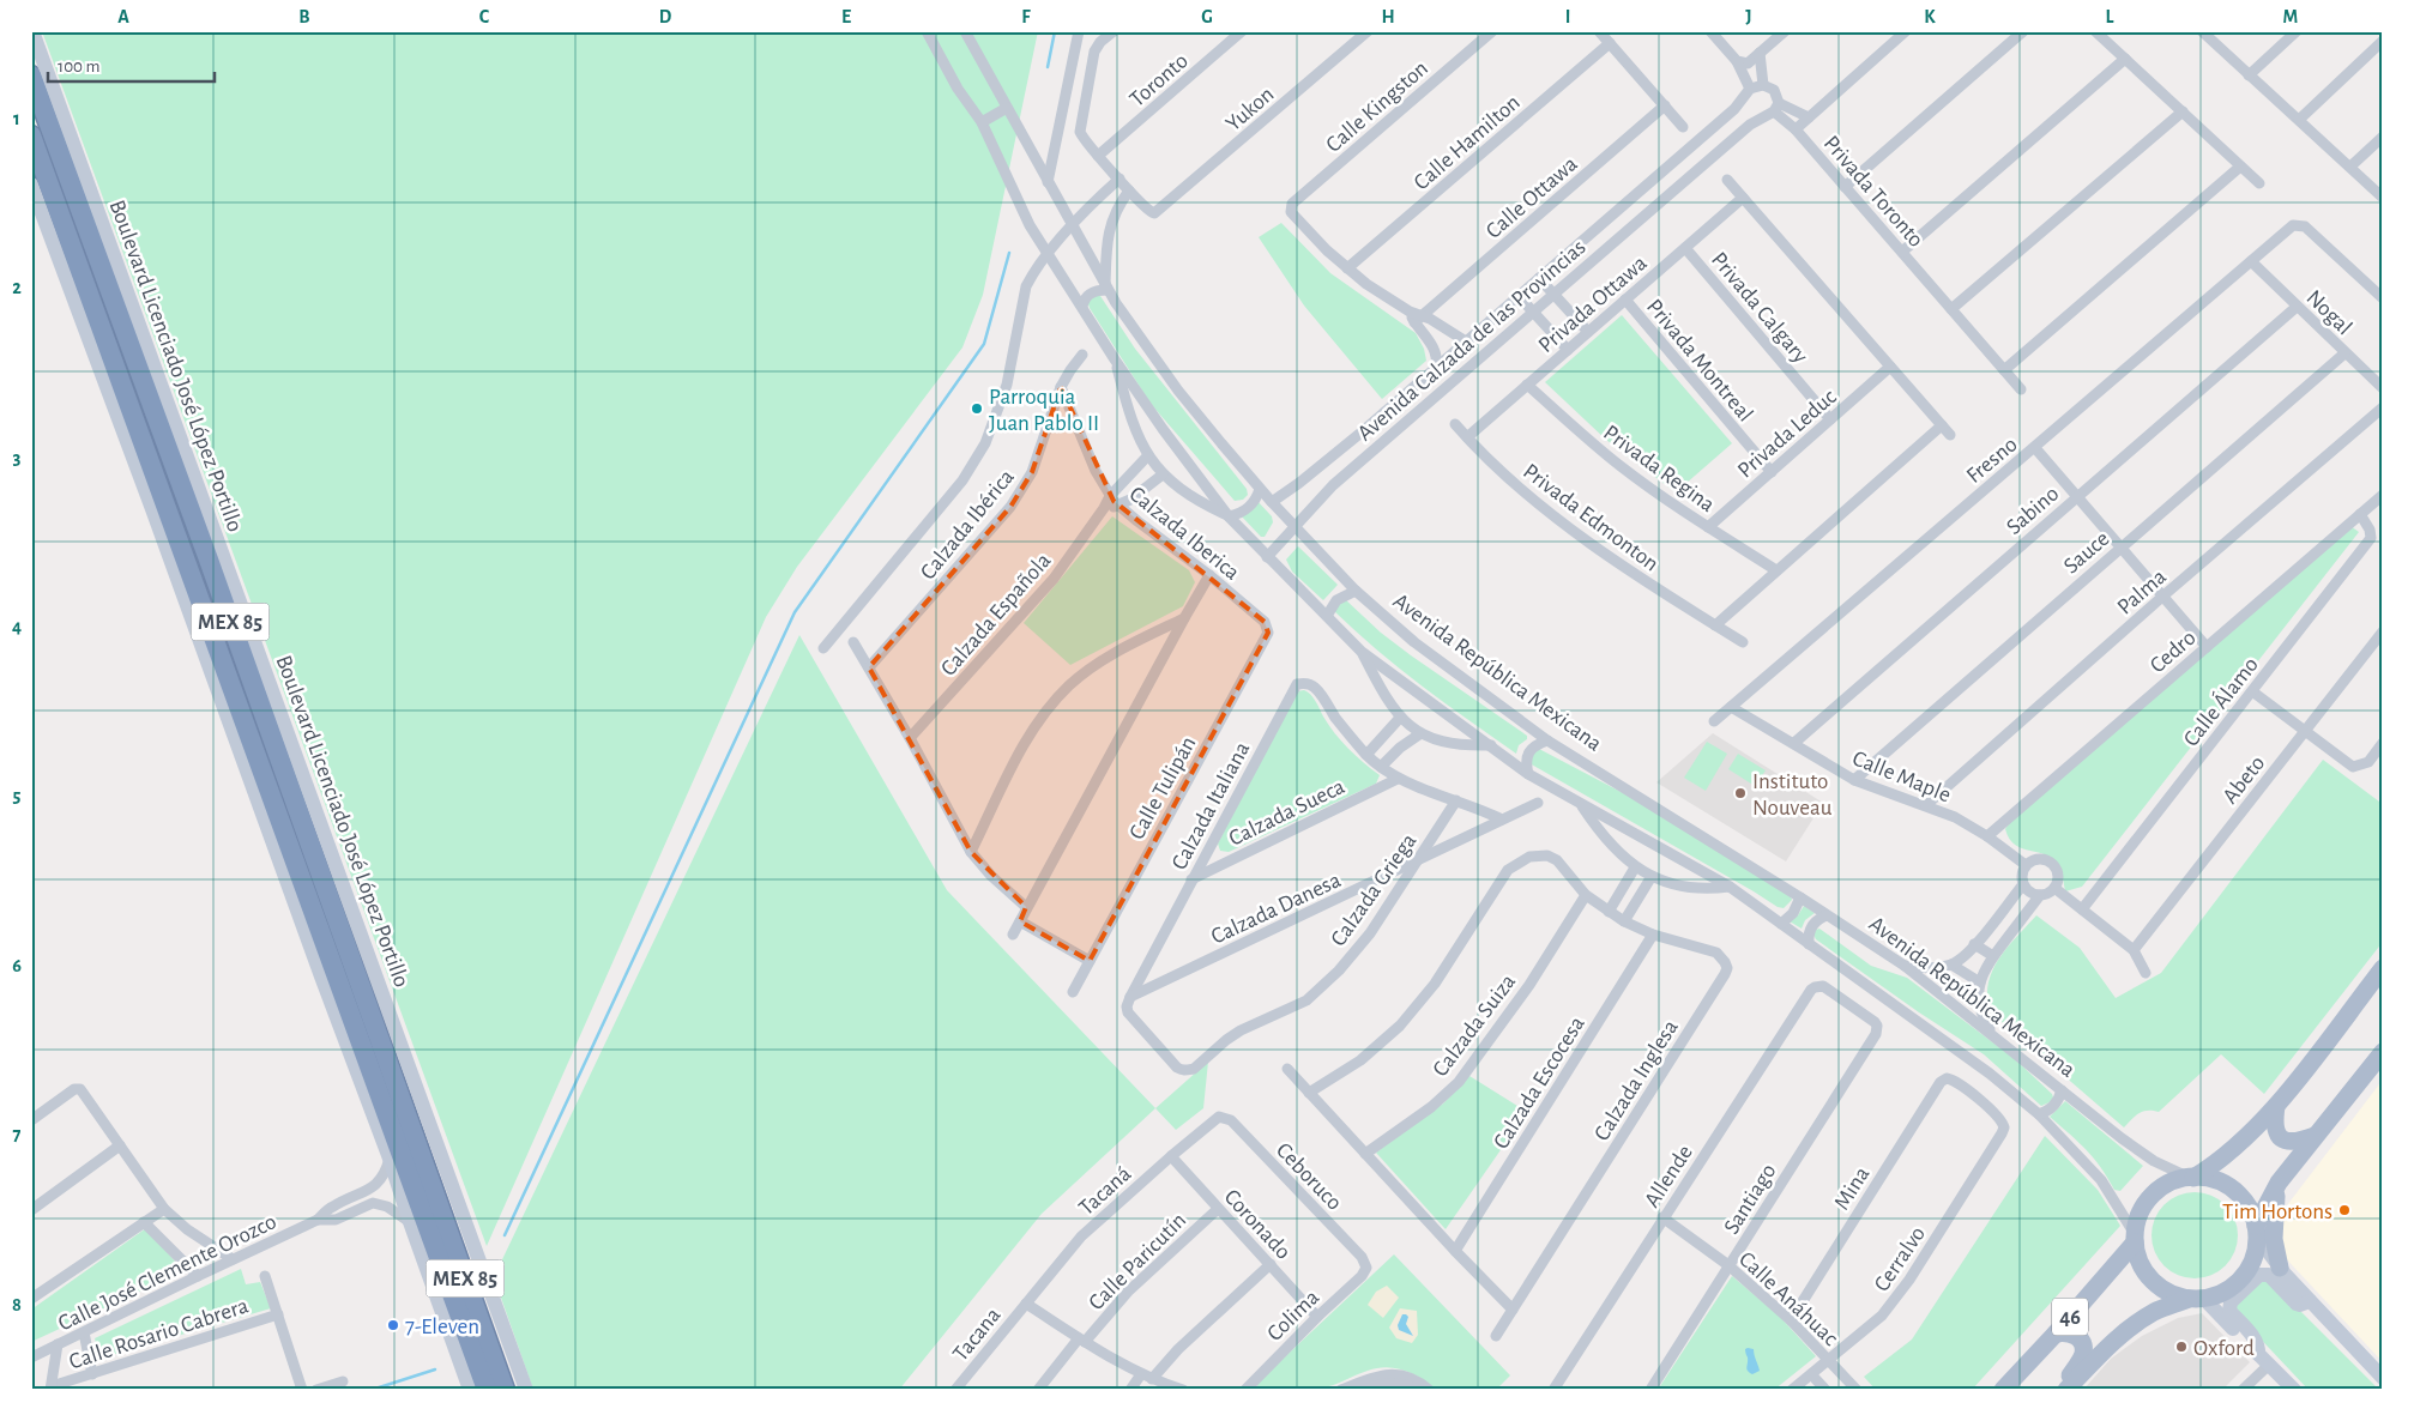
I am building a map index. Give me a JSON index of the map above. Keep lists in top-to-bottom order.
{
  "streets": {
    "highway": ["Boulevard Licenciado José López Portillo", "MEX 85"],
    "main road": ["46"],
    "street": [
      "Toronto",
      "Calle Kingston",
      "Yukon",
      "Calle Hamilton",
      "Privada Toronto",
      "Calle Ottawa",
      "Privada Ottawa",
      "Privada Calgary",
      "Nogal",
      "Avenida Calzada de las Provincias",
      "Privada Montreal",
      "Privada Leduc",
      "Fresno",
      "Privada Regina",
      "Sabino",
      "Privada Edmonton",
      "Calzada Ibérica",
      "Calzada Iberica",
      "Sauce",
      "Palma",
      "Calzada Española",
      "Cedro",
      "Avenida República Mexicana",
      "Calle Álamo",
      "Calle Maple",
      "Abeto",
      "Calle Tulipán",
      "Calzada Italiana",
      "Calzada Sueca",
      "Calzada Griega",
      "Calzada Danesa",
      "Calzada Suiza",
      "Calzada Inglesa",
      "Calzada Escocesa",
      "Ceboruco",
      "Allende",
      "Mina",
      "Tacaná",
      "Santiago",
      "Coronado",
      "Cerralvo",
      "Calle Paricutín",
      "Calle José Clemente Orozco",
      "Calle Anáhuac",
      "Colima",
      "Calle Rosario Cabrera",
      "Tacana"
    ]
  },
  "crossings": [
    ["Calle Kingston", "Calle Hamilton"],
    ["Privada Ottawa", "Privada Calgary"],
    ["Privada Ottawa", "Privada Montreal"],
    ["Privada Ottawa", "Privada Regina"],
    ["Privada Ottawa", "Privada Edmonton"],
    ["Privada Calgary", "Privada Leduc"],
    ["Nogal", "Fresno"],
    ["Nogal", "Sabino"],
    ["Nogal", "Sauce"],
    ["Avenida Calzada de las Provincias", "Avenida República Mexicana"],
    ["Privada Montreal", "Privada Leduc"],
    ["Privada Leduc", "Privada Regina"],
    ["Fresno", "Calle Maple"],
    ["Sabino", "Calle Maple"],
    ["Calzada Ibérica", "Calzada Iberica"],
    ["Calzada Iberica", "Calzada Española"],
    ["Calzada Iberica", "Calle Tulipán"],
    ["Sauce", "Calle Maple"],
    ["Palma", "Calle Maple"],
    ["Cedro", "Calle Álamo"],
    ["Cedro", "Calle Maple"],
    ["Avenida República Mexicana", "46"],
    ["Calzada Italiana", "Calzada Sueca"],
    ["Calzada Italiana", "Calzada Griega"],
    ["Calzada Italiana", "Calzada Danesa"],
    ["Calzada Griega", "Calzada Danesa"],
    ["Calzada Suiza", "Calzada Inglesa"],
    ["Calzada Inglesa", "Calzada Escocesa"],
    ["Ceboruco", "Tacaná"],
    ["Ceboruco", "Colima"],
    ["Allende", "Santiago"],
    ["Allende", "Calle Anáhuac"],
    ["Mina", "Cerralvo"],
    ["Mina", "Calle Anáhuac"],
    ["Tacaná", "Coronado"],
    ["Tacaná", "Tacana"],
    ["Santiago", "Calle Anáhuac"],
    ["Coronado", "Calle Paricutín"],
    ["Coronado", "Colima"],
    ["Cerralvo", "Calle Anáhuac"]
  ],
  "places": [
    "Parroquia Juan Pablo II",
    "Instituto Nouveau",
    "Tim Hortons",
    "7-Eleven",
    "Oxford"
  ],
  "scale_bar": "100 m",
  "grid": {
    "columns": [
      "A",
      "B",
      "C",
      "D",
      "E",
      "F",
      "G",
      "H",
      "I",
      "J",
      "K",
      "L",
      "M"
    ],
    "rows": [
      "1",
      "2",
      "3",
      "4",
      "5",
      "6",
      "7",
      "8"
    ]
  }
}
